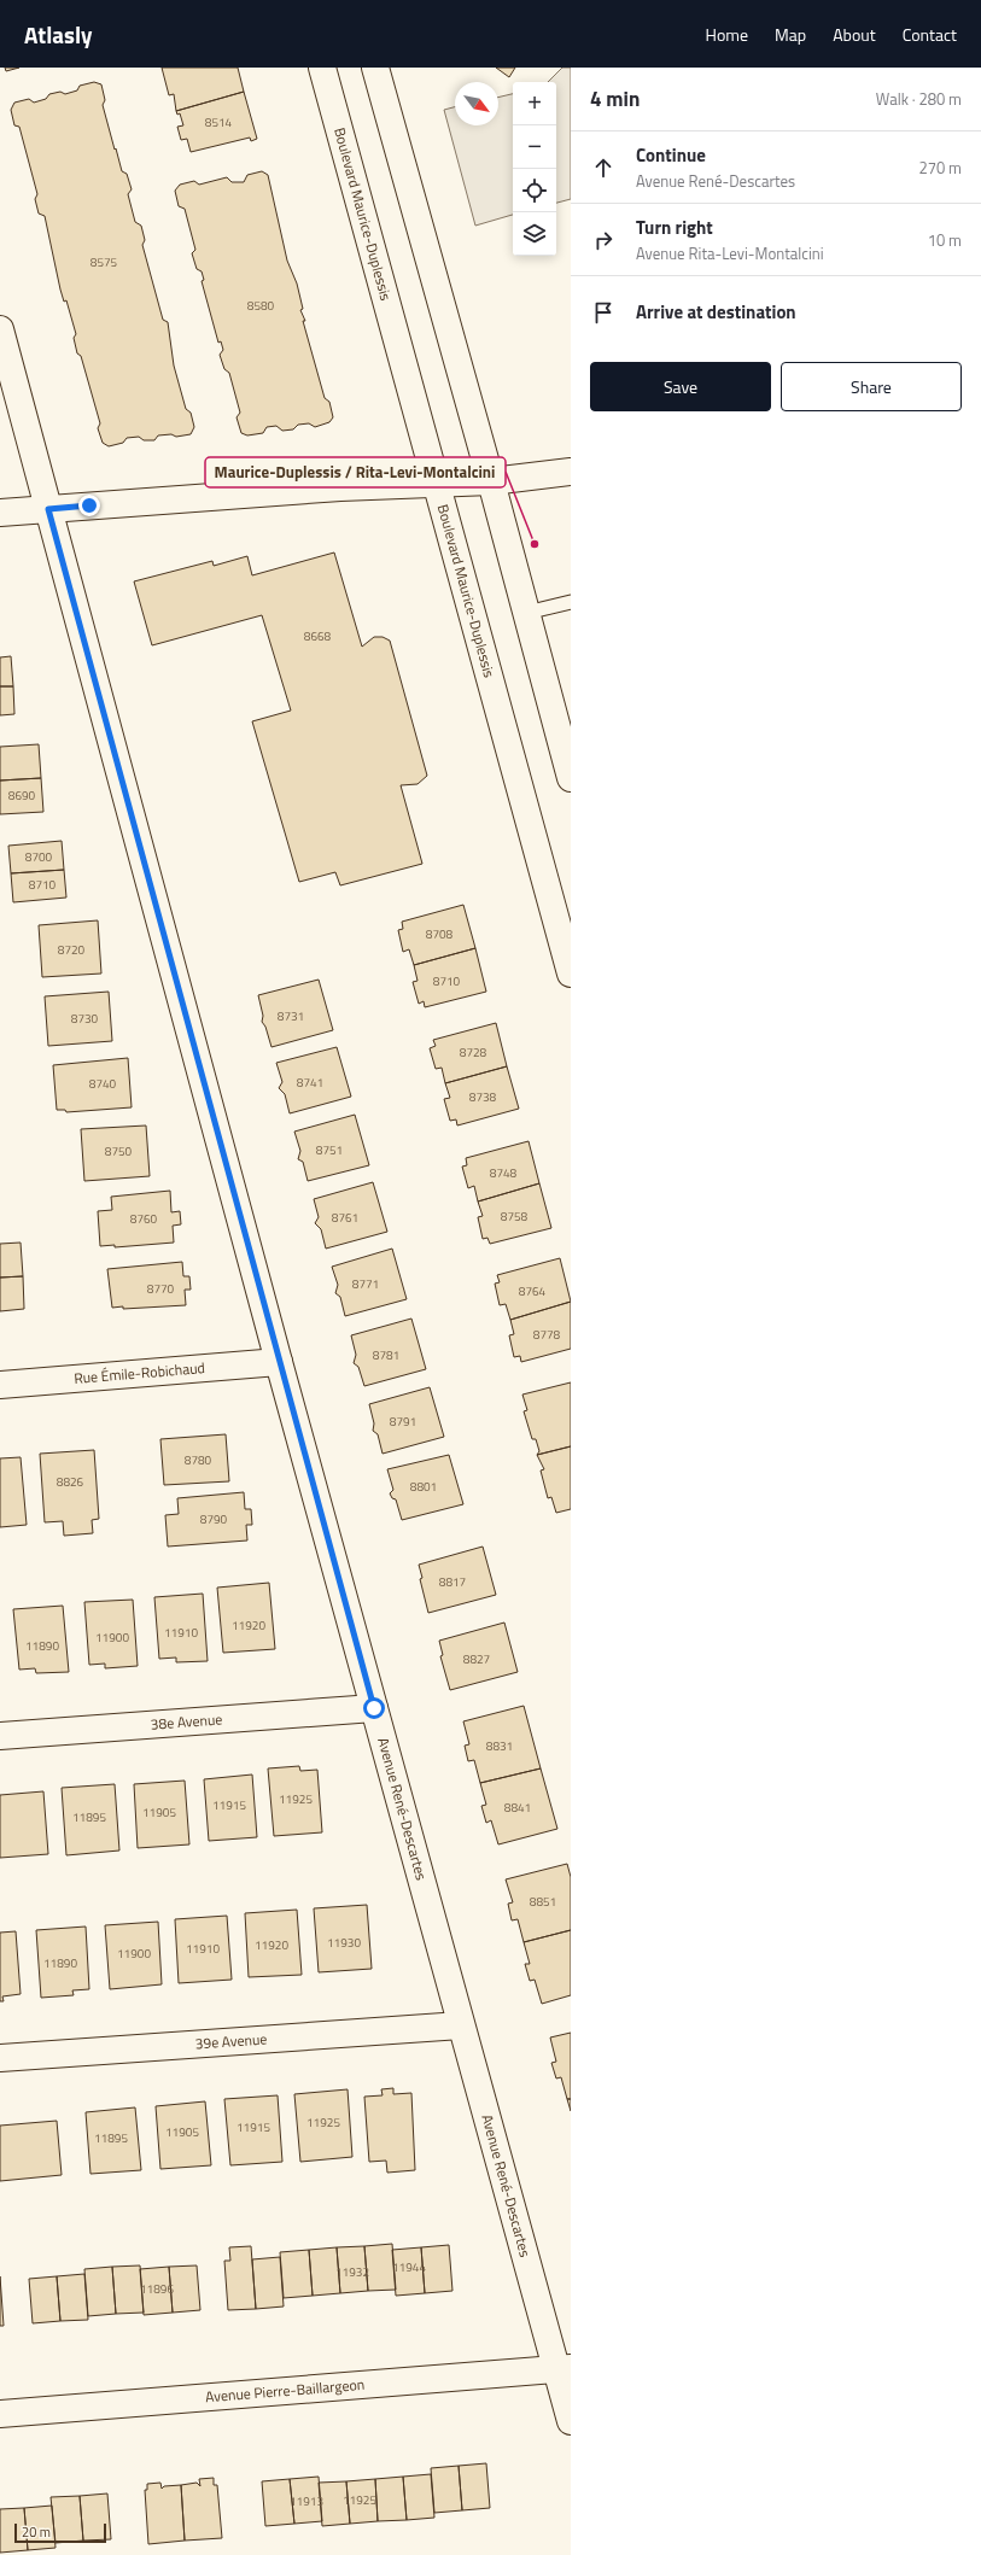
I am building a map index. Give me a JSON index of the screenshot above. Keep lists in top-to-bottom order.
{
  "streets": {
    "street": [
      "Boulevard Maurice-Duplessis",
      "Rue Émile-Robichaud",
      "38e Avenue",
      "Avenue René-Descartes",
      "39e Avenue",
      "Avenue Pierre-Baillargeon"
    ]
  },
  "crossings": [
    ["Rue Émile-Robichaud", "Avenue René-Descartes"],
    ["38e Avenue", "Avenue René-Descartes"],
    ["Avenue René-Descartes", "39e Avenue"],
    ["Avenue René-Descartes", "Avenue Pierre-Baillargeon"]
  ],
  "places": ["Maurice-Duplessis / Rita-Levi-Montalcini"],
  "house_numbers": [
    "8514",
    "8575",
    "8580",
    "8668",
    "8690",
    "8700",
    "8710",
    "8708",
    "8720",
    "8710",
    "8731",
    "8730",
    "8728",
    "8741",
    "8740",
    "8738",
    "8751",
    "8750",
    "8748",
    "8758",
    "8761",
    "8760",
    "8771",
    "8770",
    "8764",
    "8778",
    "8781",
    "8791",
    "8780",
    "8826",
    "8801",
    "8790",
    "8817",
    "11920",
    "11910",
    "11900",
    "11890",
    "8827",
    "8831",
    "11925",
    "11915",
    "8841",
    "11905",
    "11895",
    "8851",
    "11930",
    "11920",
    "11910",
    "11900",
    "11890",
    "11925",
    "11915",
    "11905",
    "11895",
    "11944",
    "11932",
    "11896",
    "11925",
    "11913"
  ],
  "scale_bar": "20 m",
  "north": "bottom right",
  "page": {
    "header": "Atlasly",
    "nav": [
      "Home",
      "Map",
      "About",
      "Contact"
    ],
    "heading": ["4 min", "Walk · 280 m"],
    "map_buttons": ["+", "−"],
    "list": [
      ["Continue", "Avenue René-Descartes", "270 m"],
      ["Turn right", "Avenue Rita-Levi-Montalcini", "10 m"],
      "Arrive at destination"
    ],
    "buttons": ["Save", "Share"],
    "scale": "20 m"
  }
}
